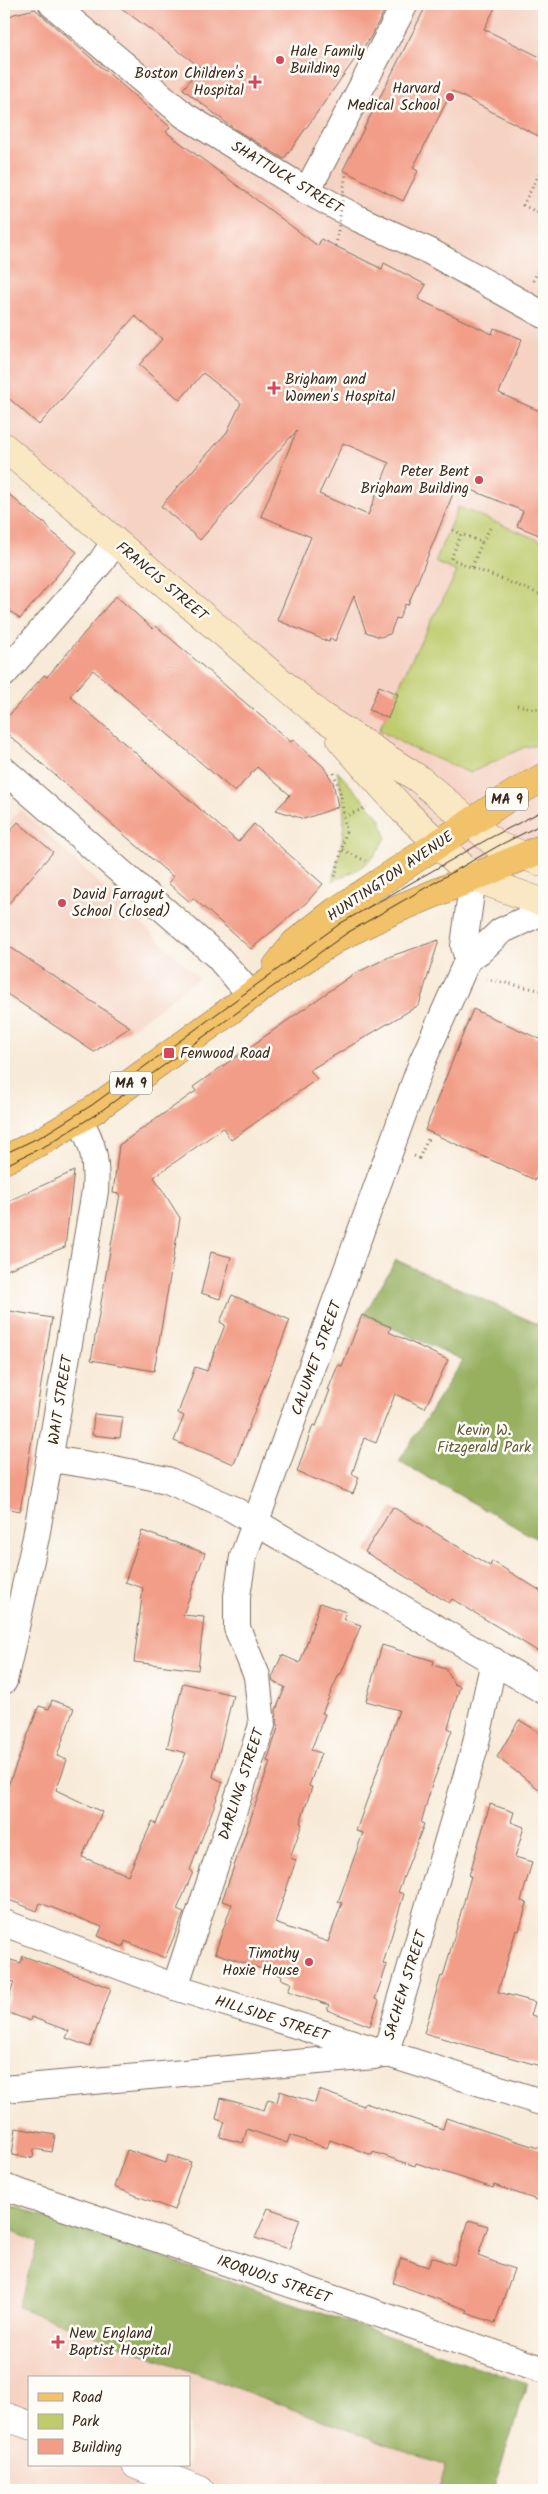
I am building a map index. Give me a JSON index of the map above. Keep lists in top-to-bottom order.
{
  "streets": {
    "main road": ["FRANCIS STREET", "MA 9", "HUNTINGTON AVENUE"],
    "street": [
      "SHATTUCK STREET",
      "CALUMET STREET",
      "WAIT STREET",
      "DARLING STREET",
      "SACHEM STREET",
      "HILLSIDE STREET",
      "IROQUOIS STREET"
    ]
  },
  "crossings": [
    ["FRANCIS STREET", "HUNTINGTON AVENUE"],
    ["FRANCIS STREET", "CALUMET STREET"],
    ["HUNTINGTON AVENUE", "CALUMET STREET"],
    ["HUNTINGTON AVENUE", "WAIT STREET"],
    ["CALUMET STREET", "DARLING STREET"],
    ["DARLING STREET", "HILLSIDE STREET"],
    ["SACHEM STREET", "HILLSIDE STREET"]
  ],
  "parks": ["Kevin W. Fitzgerald Park"],
  "places": {
    "other": [
      "Hale Family Building",
      "Harvard Medical School",
      "Peter Bent Brigham Building",
      "David Farragut School (closed)",
      "Timothy Hoxie House"
    ],
    "health": ["Boston Children's Hospital", "Brigham and Women's Hospital", "New England Baptist Hospital"],
    "transit": ["Fenwood Road"]
  },
  "legend": ["Road", "Park", "Building"]
}
